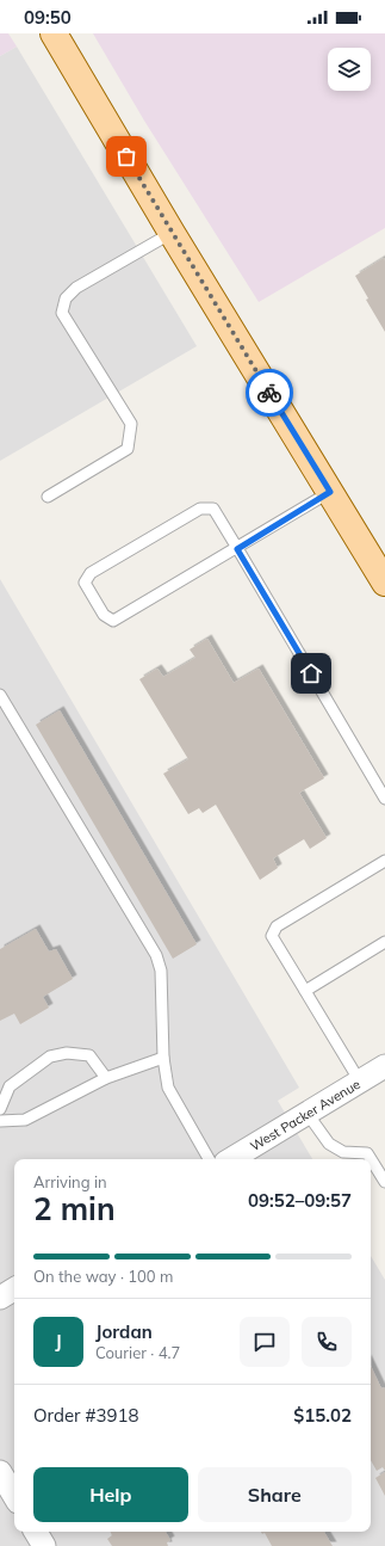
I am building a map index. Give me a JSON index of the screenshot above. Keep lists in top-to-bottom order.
{
  "streets": {
    "street": ["West Packer Avenue"]
  },
  "page": {
    "status": "09:50",
    "heading": ["2 min", "Arriving in", "09:52–09:57"],
    "panel": [
      "Jordan",
      "Courier · 4.7",
      "Order #3918",
      "$15.02"
    ],
    "bar": "On the way · 100 m",
    "round": "J",
    "buttons": ["Help", "Share"]
  }
}
